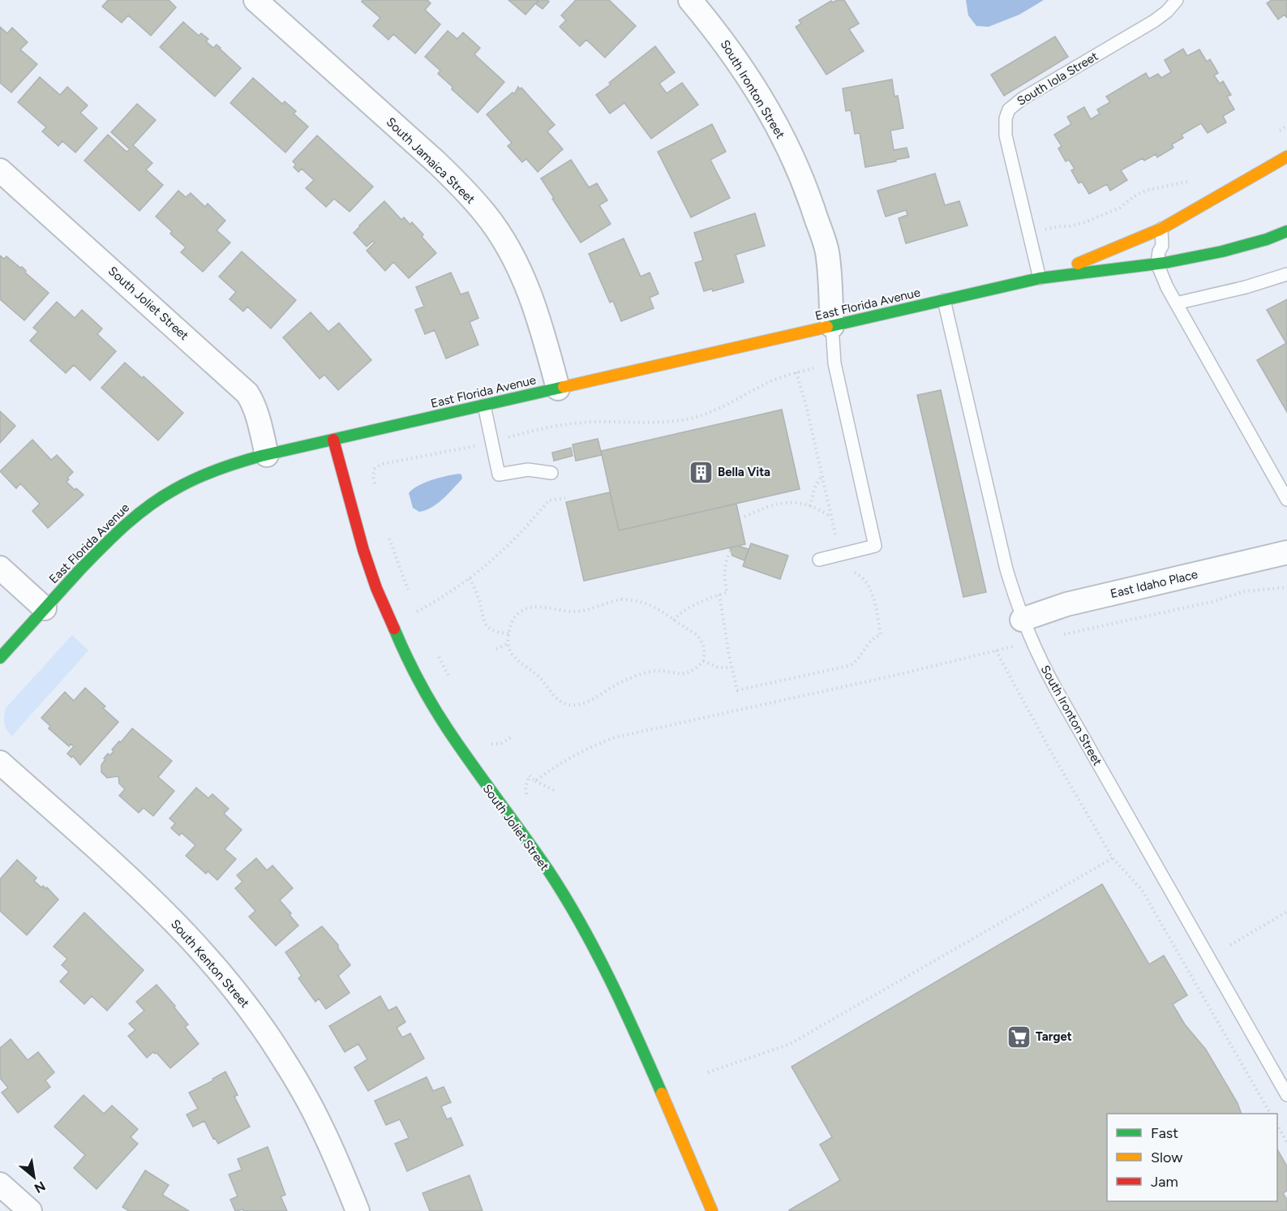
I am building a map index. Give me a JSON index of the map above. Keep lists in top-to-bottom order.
{
  "streets": {
    "street": [
      "South Ironton Street",
      "South Jamaica Street",
      "South Joliet Street",
      "East Florida Avenue",
      "East Idaho Place",
      "South Kenton Street"
    ],
    "lane": ["South Iola Street"]
  },
  "crossings": [
    ["South Iola Street", "East Florida Avenue"],
    ["South Ironton Street", "East Florida Avenue"],
    ["South Ironton Street", "East Idaho Place"],
    ["South Jamaica Street", "East Florida Avenue"],
    ["South Joliet Street", "East Florida Avenue"]
  ],
  "places": {
    "building": ["Bella Vita"],
    "supermarket": ["Target"]
  },
  "legend": ["Fast", "Slow", "Jam"],
  "north": "bottom right"
}
